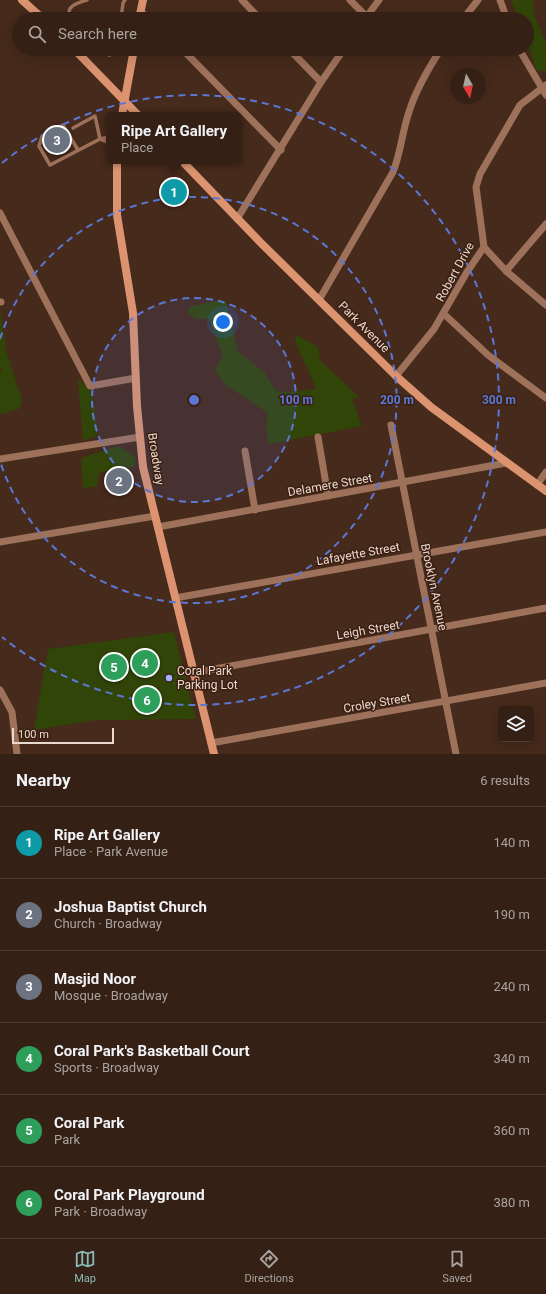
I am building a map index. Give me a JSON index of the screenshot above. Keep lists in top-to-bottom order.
{
  "streets": {
    "main road": ["Park Avenue", "Broadway"],
    "street": [
      "Robert Drive",
      "Delamere Street",
      "Lafayette Street",
      "Brooklyn Avenue",
      "Leigh Street",
      "Croley Street"
    ]
  },
  "crossings": [
    ["Robert Drive", "Park Avenue"],
    ["Park Avenue", "Delamere Street"],
    ["Broadway", "Delamere Street"],
    ["Broadway", "Lafayette Street"],
    ["Broadway", "Leigh Street"],
    ["Broadway", "Croley Street"],
    ["Delamere Street", "Brooklyn Avenue"],
    ["Lafayette Street", "Brooklyn Avenue"],
    ["Brooklyn Avenue", "Leigh Street"],
    ["Brooklyn Avenue", "Croley Street"]
  ],
  "places": ["Coral Park Parking Lot"],
  "scale_bar": "100 m",
  "north": "bottom",
  "page": {
    "search": "Search here",
    "popup": ["Ripe Art Gallery", "Place"],
    "pins": [
      "3",
      "1",
      "2",
      "4",
      "5",
      "6"
    ],
    "scale": "100 m",
    "heading": ["Nearby", "6 results"],
    "list": [
      {
        "mark": "1",
        "name": "Ripe Art Gallery",
        "note": "Place · Park Avenue",
        "value": "140 m"
      },
      {
        "mark": "2",
        "name": "Joshua Baptist Church",
        "note": "Church · Broadway",
        "value": "190 m"
      },
      {
        "mark": "3",
        "name": "Masjid Noor",
        "note": "Mosque · Broadway",
        "value": "240 m"
      },
      {
        "mark": "4",
        "name": "Coral Park's Basketball Court",
        "note": "Sports · Broadway",
        "value": "340 m"
      },
      {
        "mark": "5",
        "name": "Coral Park",
        "note": "Park",
        "value": "360 m"
      },
      {
        "mark": "6",
        "name": "Coral Park Playground",
        "note": "Park · Broadway",
        "value": "380 m"
      }
    ],
    "nav": ["Map", "Directions", "Saved"]
  },
  "rings": ["100 m", "200 m", "300 m"]
}
